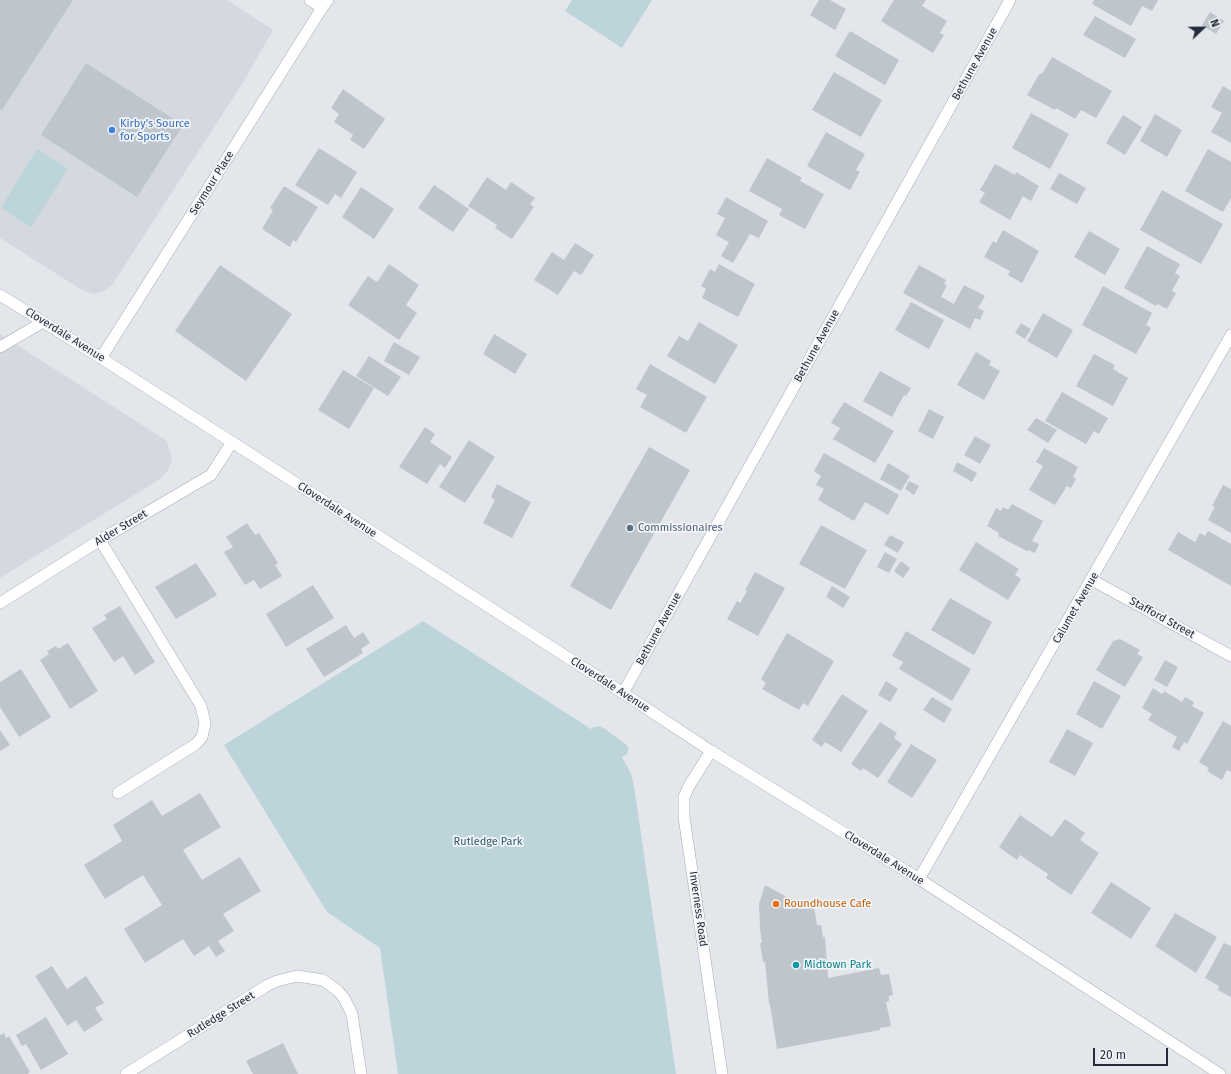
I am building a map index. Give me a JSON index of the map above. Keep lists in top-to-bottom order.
{
  "streets": {
    "street": [
      "Bethune Avenue",
      "Seymour Place",
      "Cloverdale Avenue",
      "Alder Street",
      "Calumet Avenue",
      "Stafford Street",
      "Inverness Road",
      "Rutledge Street"
    ]
  },
  "crossings": [
    ["Bethune Avenue", "Cloverdale Avenue"],
    ["Seymour Place", "Cloverdale Avenue"],
    ["Cloverdale Avenue", "Alder Street"],
    ["Cloverdale Avenue", "Calumet Avenue"],
    ["Cloverdale Avenue", "Inverness Road"],
    ["Calumet Avenue", "Stafford Street"]
  ],
  "parks": ["Rutledge Park"],
  "places": [
    "Kirby's Source for Sports",
    "Commissionaires",
    "Roundhouse Cafe",
    "Midtown Park"
  ],
  "scale_bar": "20 m",
  "north": "right"
}
